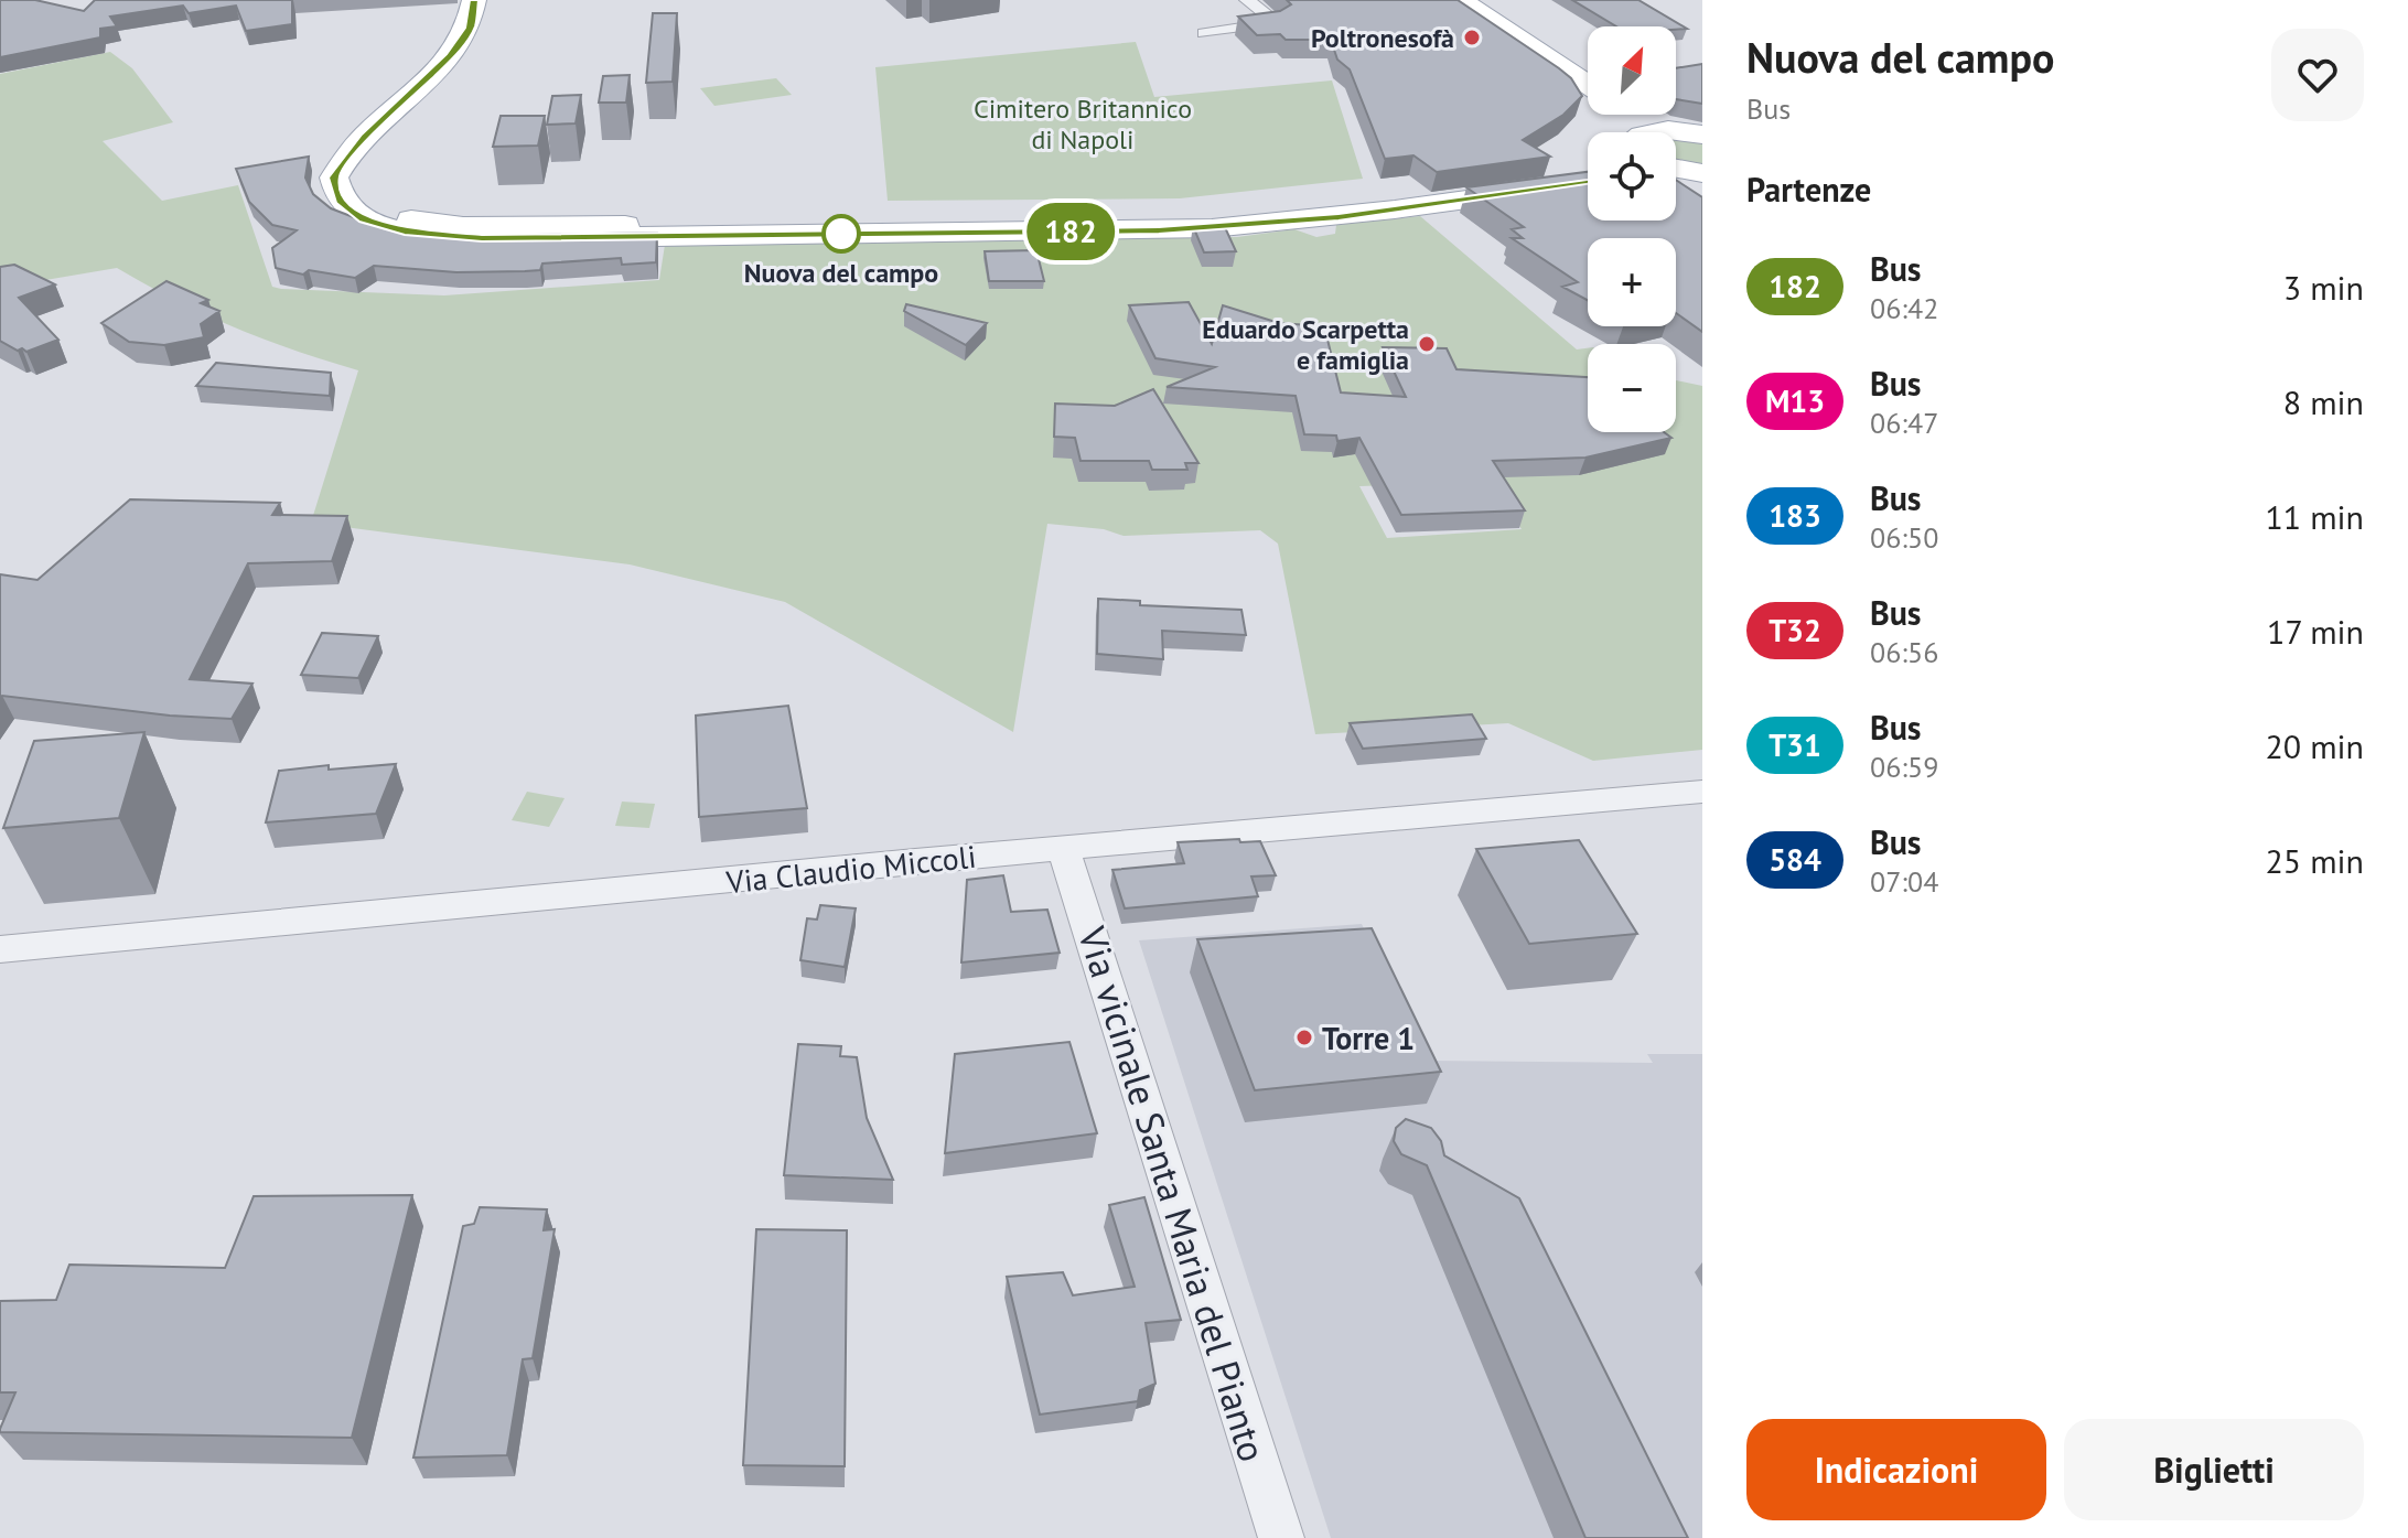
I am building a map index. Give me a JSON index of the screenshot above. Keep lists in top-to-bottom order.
{
  "streets": {
    "street": ["Via Claudio Miccoli", "Via vicinale Santa Maria del Pianto"]
  },
  "crossings": [
    ["Via Claudio Miccoli", "Via vicinale Santa Maria del Pianto"]
  ],
  "parks": ["Cimitero Britannico di Napoli"],
  "places": [
    "Poltronesofà",
    "Nuova del campo",
    "Eduardo Scarpetta e famiglia",
    "Torre 1"
  ],
  "lines": ["bus line 182"],
  "north": "top right",
  "page": {
    "on_map": "182",
    "heading": [
      ["Nuova del campo", "Bus"],
      "Partenze"
    ],
    "map_buttons": ["+", "−"],
    "list": [
      {
        "mark": "182",
        "name": "Bus",
        "note": "06:42",
        "value": "3 min"
      },
      {
        "mark": "M13",
        "name": "Bus",
        "note": "06:47",
        "value": "8 min"
      },
      {
        "mark": "183",
        "name": "Bus",
        "note": "06:50",
        "value": "11 min"
      },
      {
        "mark": "T32",
        "name": "Bus",
        "note": "06:56",
        "value": "17 min"
      },
      {
        "mark": "T31",
        "name": "Bus",
        "note": "06:59",
        "value": "20 min"
      },
      {
        "mark": "584",
        "name": "Bus",
        "note": "07:04",
        "value": "25 min"
      }
    ],
    "buttons": ["Indicazioni", "Biglietti"]
  }
}
